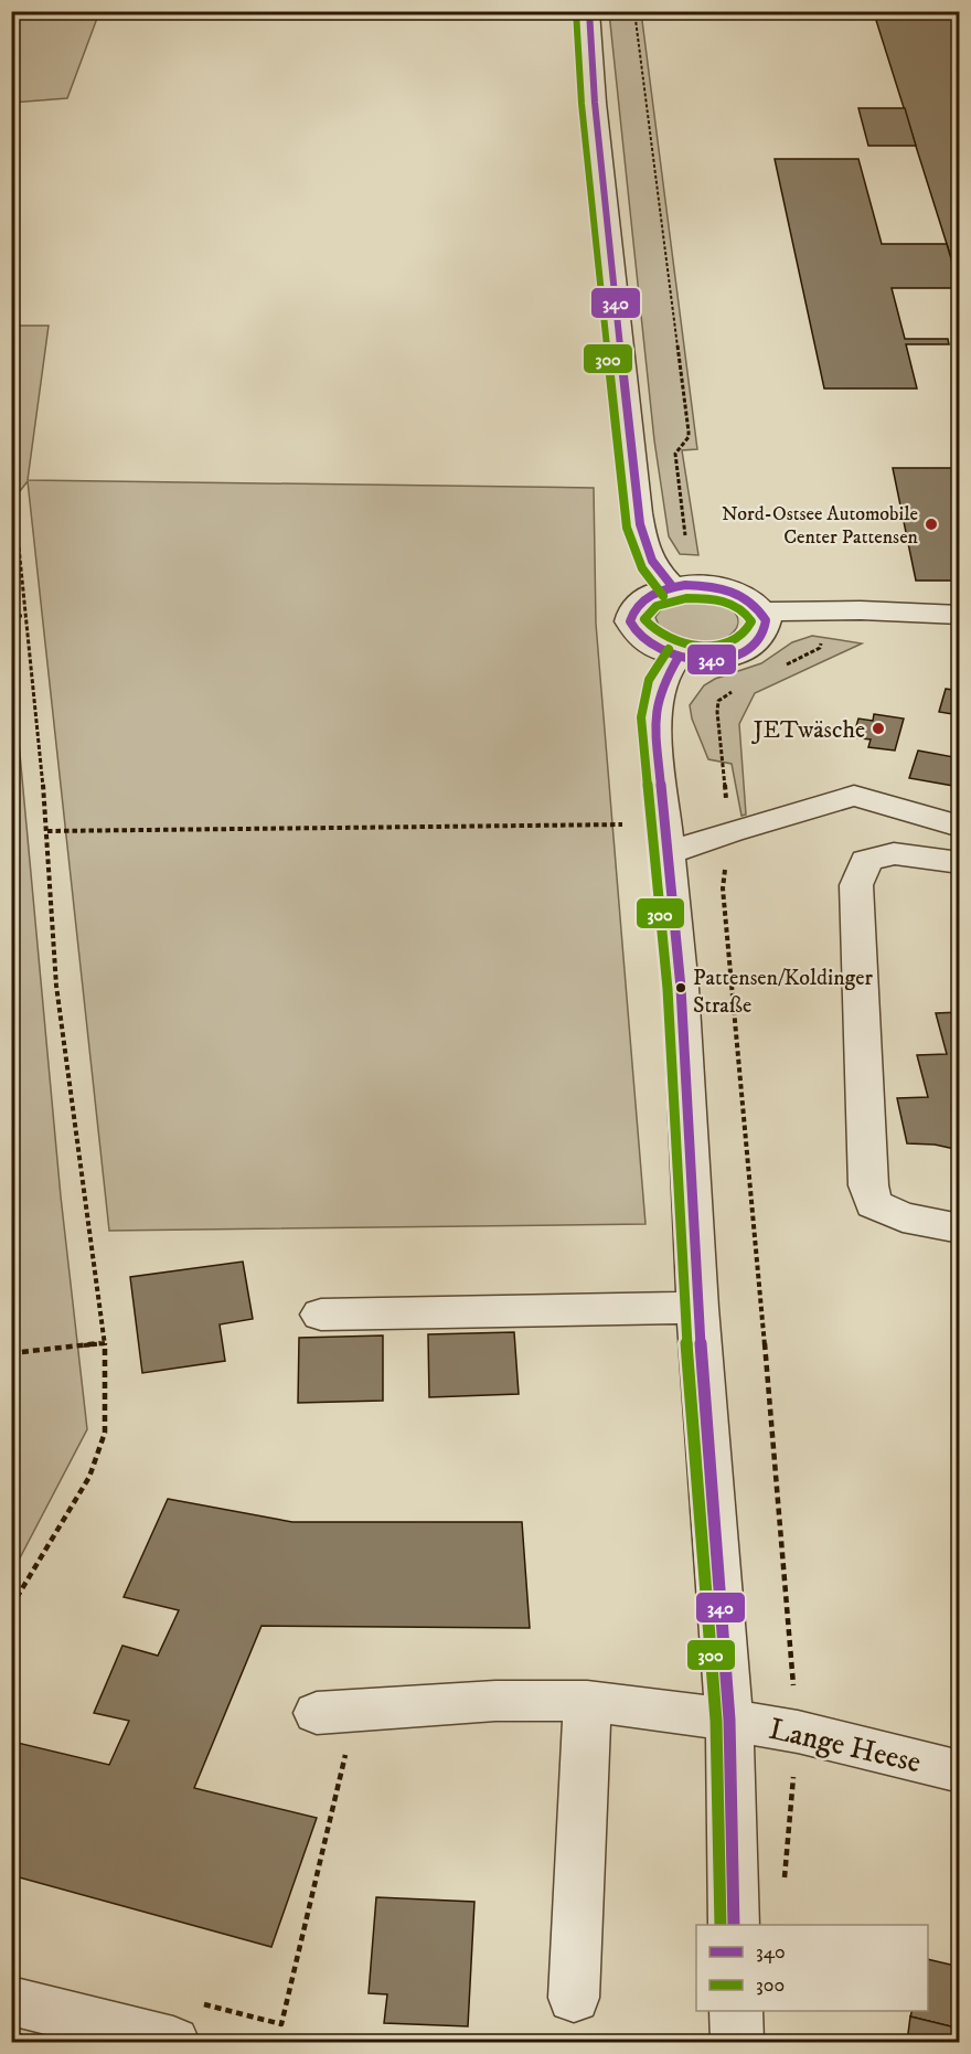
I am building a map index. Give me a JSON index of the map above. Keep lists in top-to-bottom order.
{
  "streets": {
    "street": ["Lange Heese"]
  },
  "places": ["Nord-Ostsee Automobile Center Pattensen", "JETwäsche", "Pattensen/Koldinger Straße"],
  "lines": ["transit line 340", "transit line 300"],
  "legend": ["340", "300"]
}
